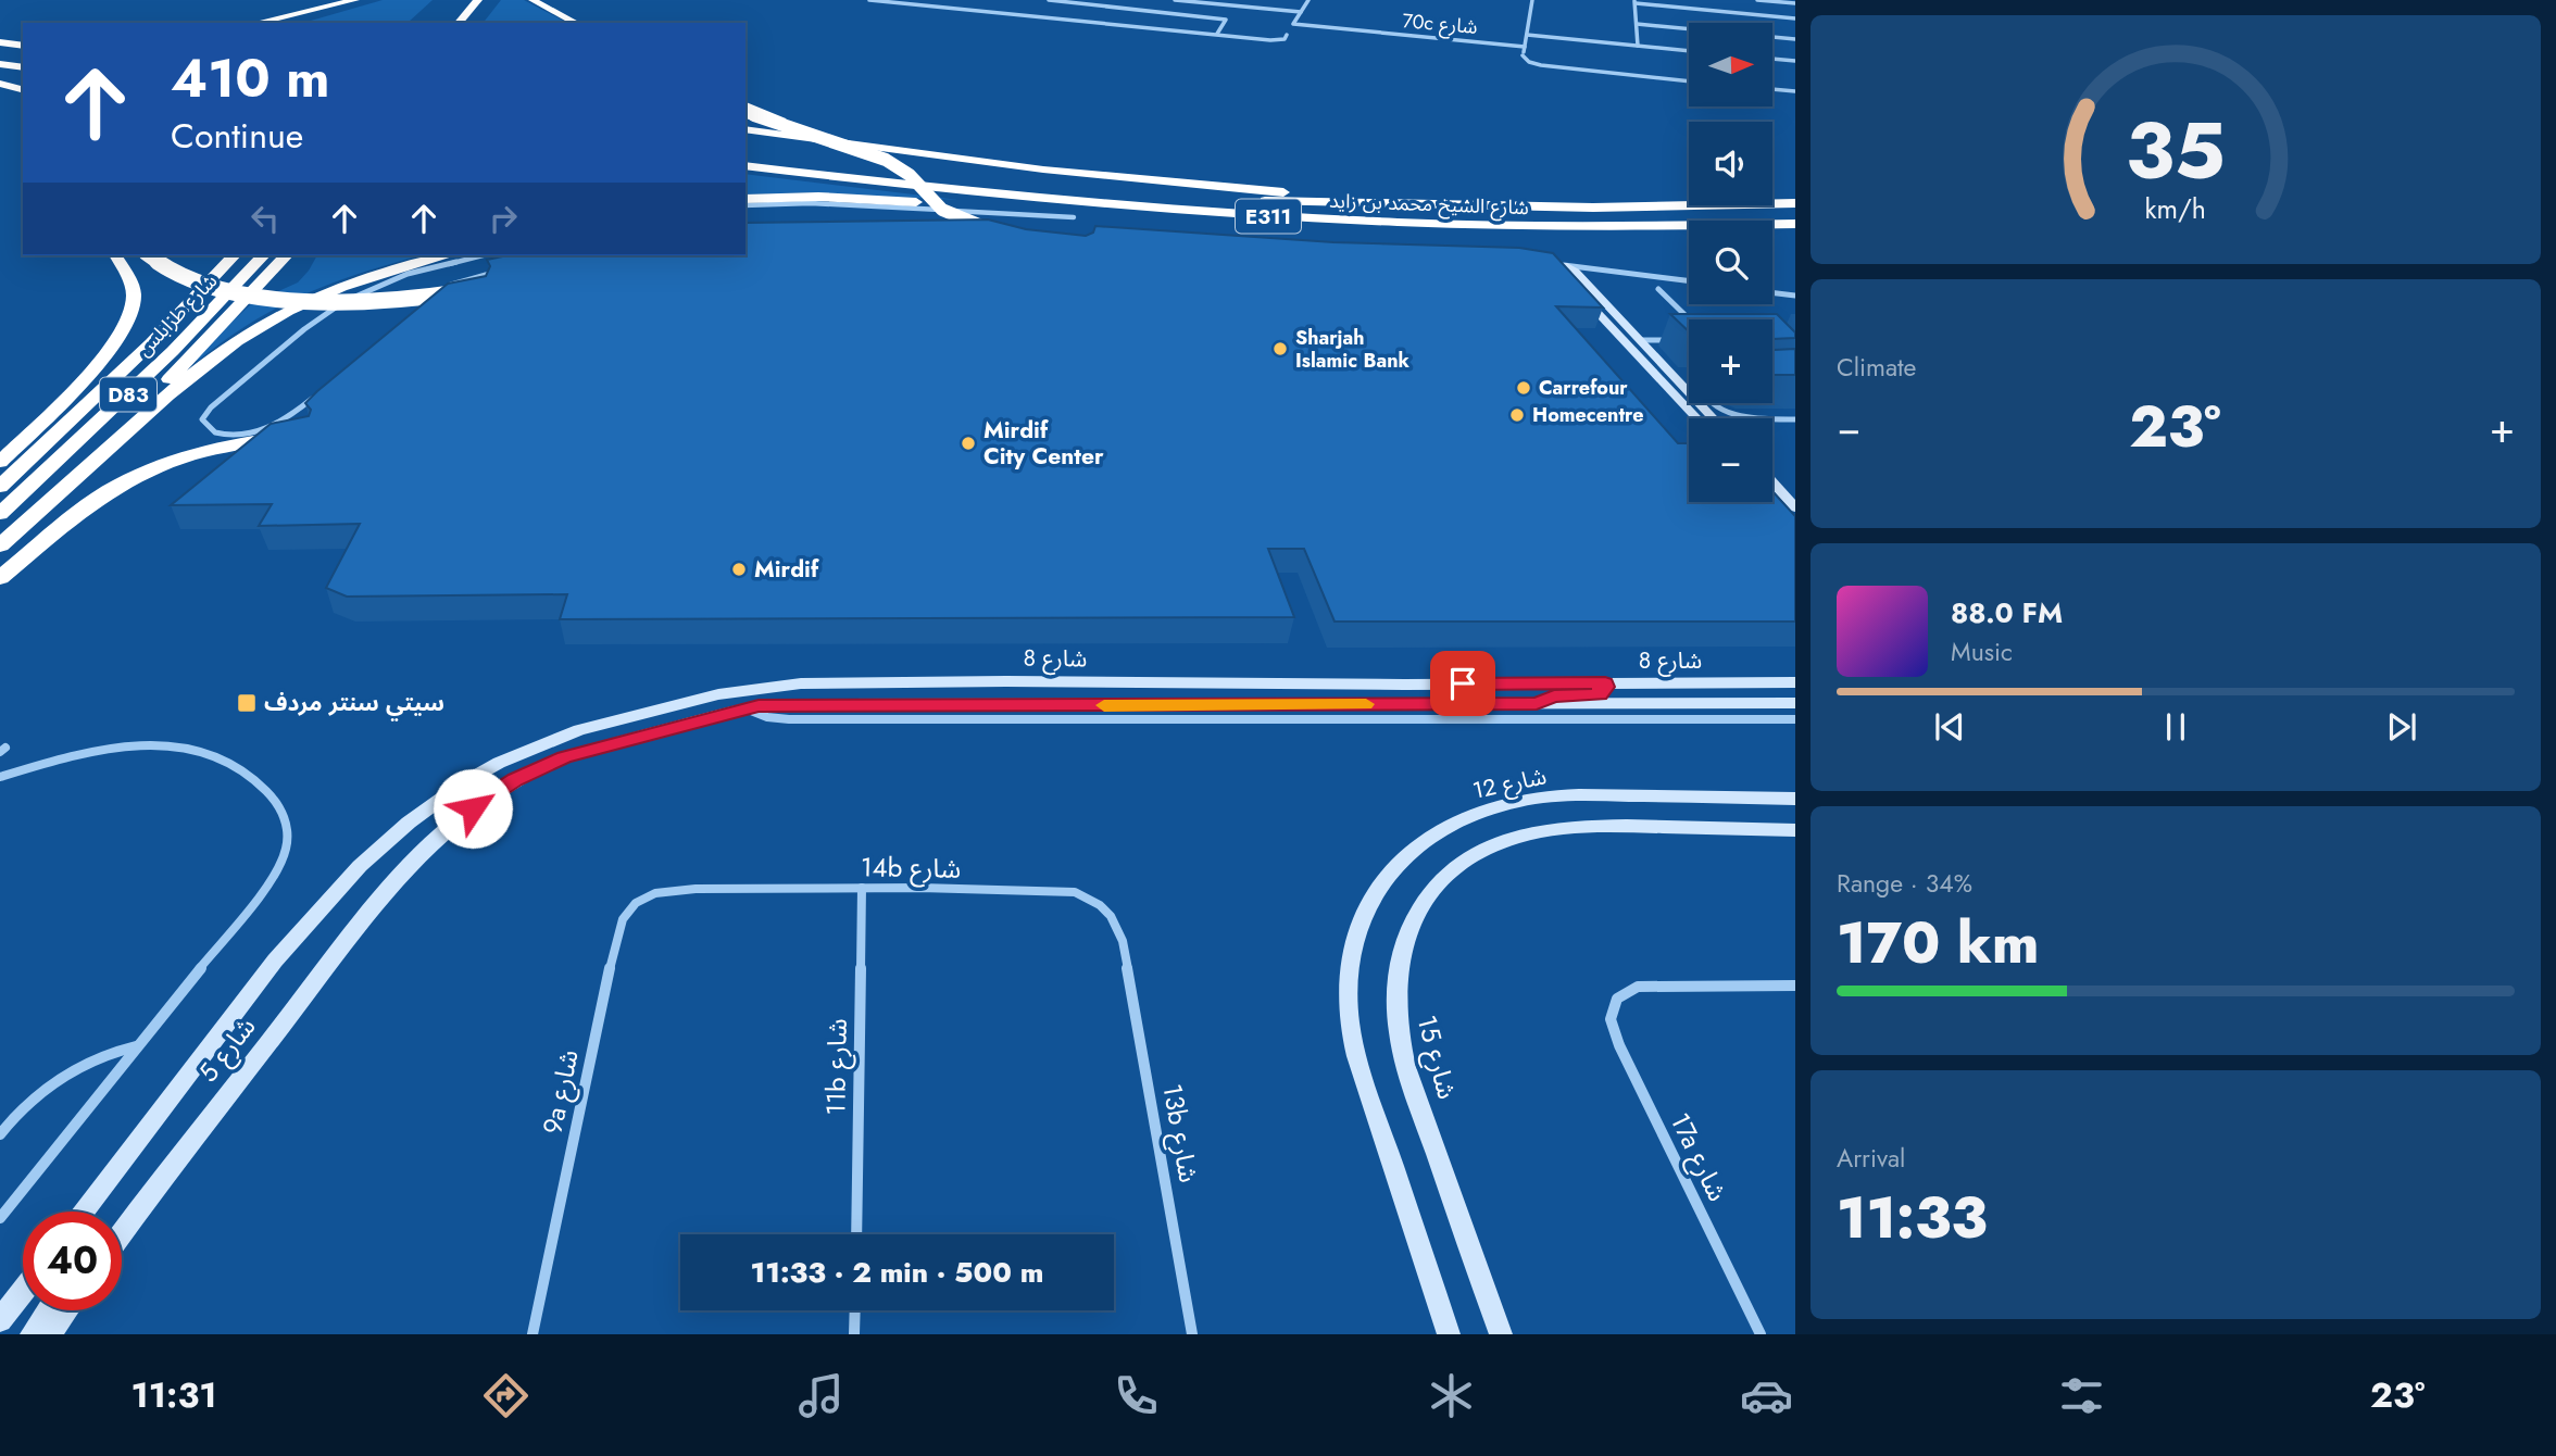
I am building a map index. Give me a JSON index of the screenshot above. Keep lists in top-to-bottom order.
{
  "streets": {
    "highway": [
      "شارع الشيخ محمد بن زايد",
      "E311",
      "شارع طرابلس",
      "D83"
    ],
    "street": [
      "70c شارع",
      "شارع 8",
      "شارع 12",
      "14b شارع",
      "شارع 5",
      "شارع 15",
      "11b شارع",
      "9a شارع",
      "13b شارع",
      "17a شارع"
    ]
  },
  "crossings": [
    ["شارع 8", "شارع 5"],
    ["14b شارع", "11b شارع"],
    ["14b شارع", "9a شارع"],
    ["14b شارع", "13b شارع"]
  ],
  "places": {
    "other": [
      "Sharjah Islamic Bank",
      "Carrefour",
      "Homecentre",
      "Mirdif City Center",
      "Mirdif"
    ],
    "transit": ["سيتي سنتر مردف"]
  },
  "north": "right",
  "page": {
    "map_buttons": ["+", "−"],
    "turn": ["410 m", "Continue"],
    "tile": [
      "Climate",
      ["Range · 34%", "170 km"],
      ["Arrival", "11:33"]
    ],
    "heat": ["−", "23°", "+"],
    "song": ["88.0 FM", "Music"],
    "limit": "40",
    "trip": "11:33 · 2 min · 500 m",
    "tabs": ["11:31", "23°"],
    "gauge": ["35", "km/h"]
  }
}
